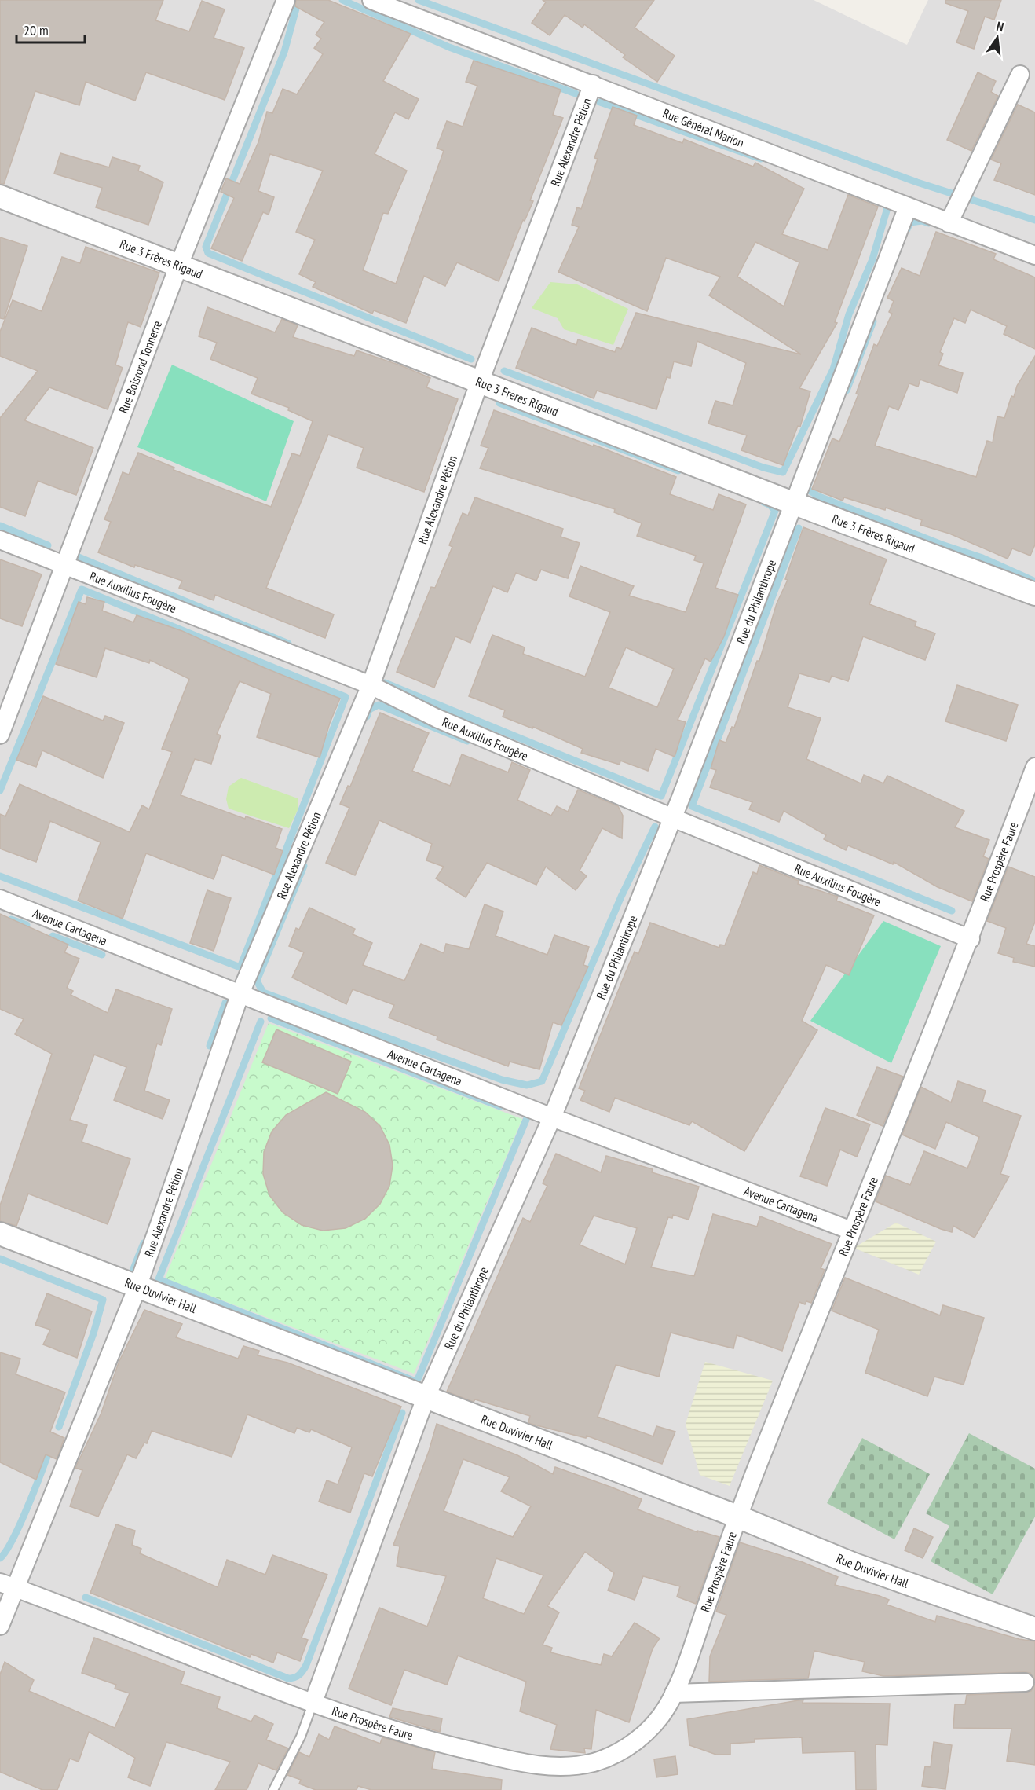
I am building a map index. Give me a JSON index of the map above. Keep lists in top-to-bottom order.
{
  "streets": {
    "street": [
      "Rue Général Marion",
      "Rue Alexandre Pétion",
      "Rue 3 Frères Rigaud",
      "Rue Boisrond Tonnerre",
      "Rue Auxilius Fougère",
      "Rue du Philanthrope",
      "Rue Prospère Faure",
      "Avenue Cartagena",
      "Rue Duvivier Hall"
    ]
  },
  "crossings": [
    ["Rue Général Marion", "Rue Alexandre Pétion"],
    ["Rue Général Marion", "Rue du Philanthrope"],
    ["Rue Alexandre Pétion", "Rue 3 Frères Rigaud"],
    ["Rue Alexandre Pétion", "Rue Auxilius Fougère"],
    ["Rue Alexandre Pétion", "Rue Prospère Faure"],
    ["Rue Alexandre Pétion", "Avenue Cartagena"],
    ["Rue Alexandre Pétion", "Rue Duvivier Hall"],
    ["Rue 3 Frères Rigaud", "Rue Boisrond Tonnerre"],
    ["Rue 3 Frères Rigaud", "Rue du Philanthrope"],
    ["Rue Boisrond Tonnerre", "Rue Auxilius Fougère"],
    ["Rue Auxilius Fougère", "Rue du Philanthrope"],
    ["Rue Auxilius Fougère", "Rue Prospère Faure"],
    ["Rue du Philanthrope", "Rue Prospère Faure"],
    ["Rue du Philanthrope", "Avenue Cartagena"],
    ["Rue du Philanthrope", "Rue Duvivier Hall"],
    ["Rue Prospère Faure", "Avenue Cartagena"],
    ["Rue Prospère Faure", "Rue Duvivier Hall"]
  ],
  "scale_bar": "20 m",
  "north": "top"
}
